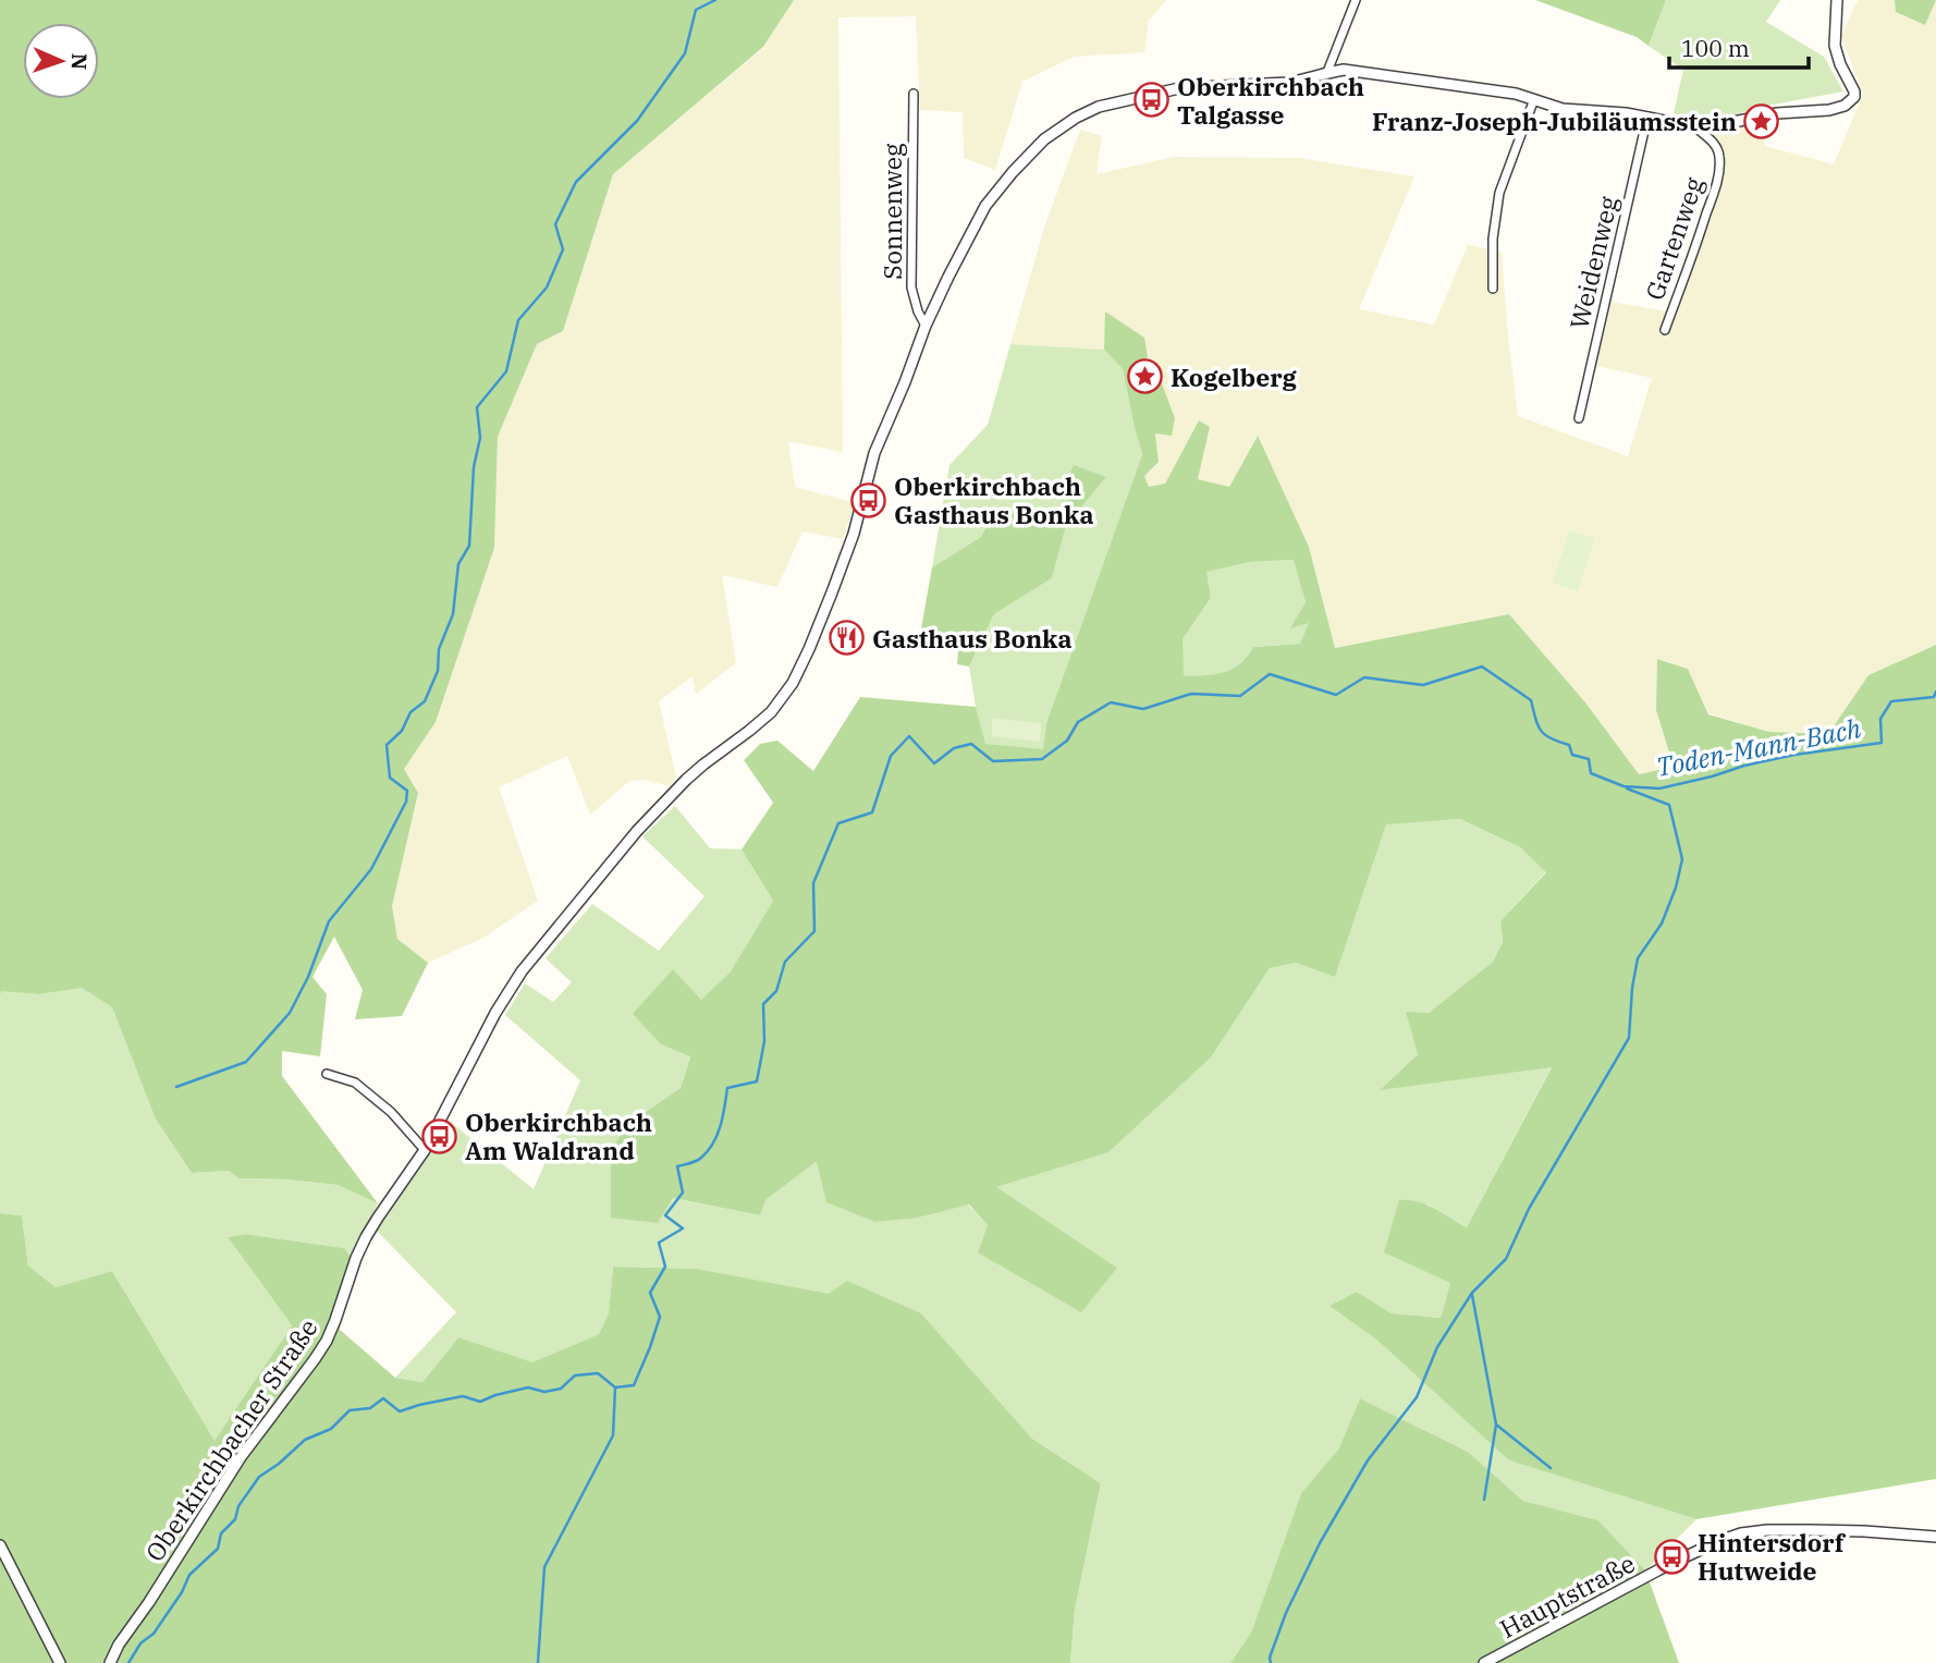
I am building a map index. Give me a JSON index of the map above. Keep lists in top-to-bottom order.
{
  "streets": {
    "street": [
      "Sonnenweg",
      "Gartenweg",
      "Weidenweg",
      "Oberkirchbacher Straße",
      "Hauptstraße"
    ]
  },
  "crossings": [
    ["Sonnenweg", "Oberkirchbacher Straße"],
    ["Gartenweg", "Oberkirchbacher Straße"],
    ["Weidenweg", "Oberkirchbacher Straße"]
  ],
  "water": ["Toden-Mann-Bach"],
  "places": {
    "bus stop": [
      "Oberkirchbach Talgasse",
      "Oberkirchbach Gasthaus Bonka",
      "Oberkirchbach Am Waldrand",
      "Hintersdorf Hutweide"
    ],
    "place": ["Franz-Joseph-Jubiläumsstein", "Kogelberg"],
    "restaurant": ["Gasthaus Bonka"]
  },
  "scale_bar": "100 m",
  "north": "right"
}
